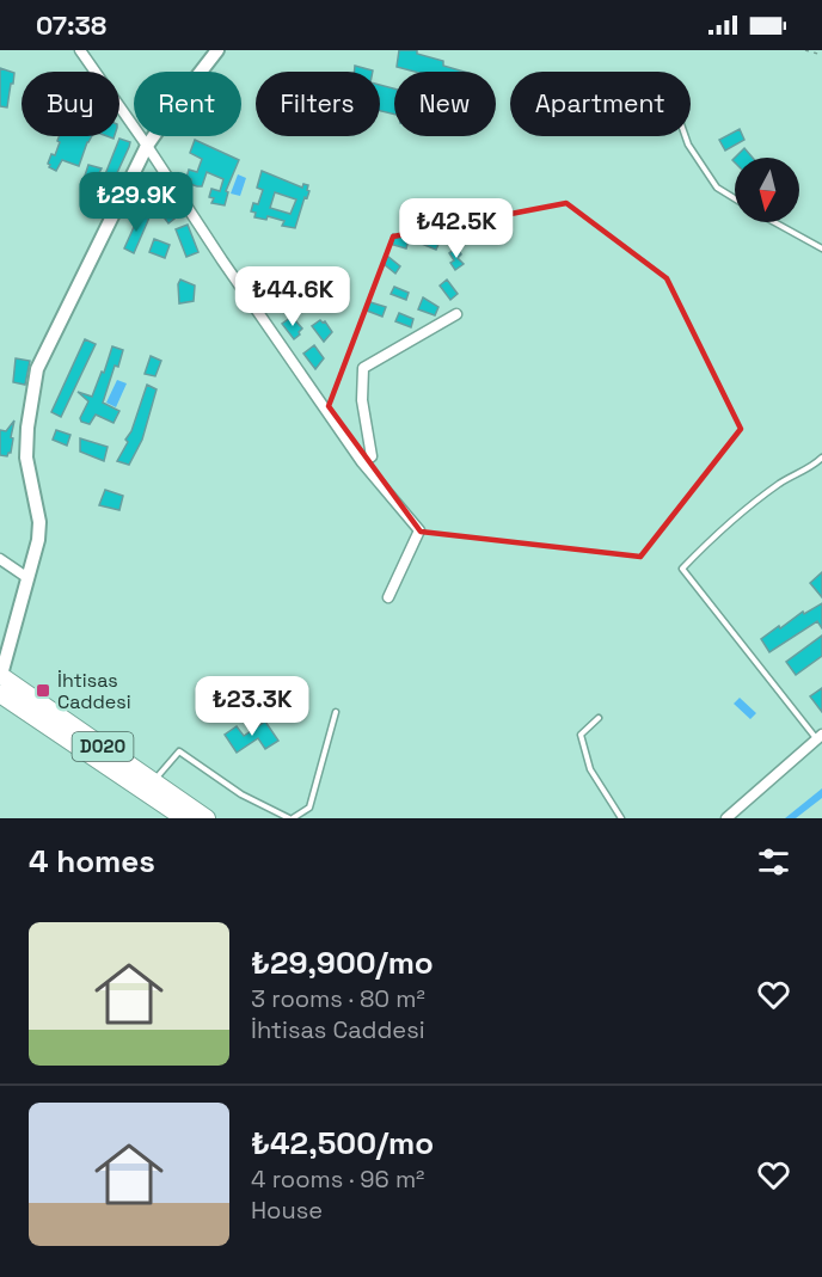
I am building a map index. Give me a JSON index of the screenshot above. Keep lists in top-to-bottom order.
{
  "streets": {
    "highway": ["D020"]
  },
  "places": {
    "transit": ["İhtisas Caddesi"]
  },
  "north": "bottom",
  "page": {
    "status": "07:38",
    "chip": [
      "Buy",
      "Rent",
      "Filters",
      "New",
      "Apartment"
    ],
    "price": [
      "₺29.9K",
      "₺42.5K",
      "₺44.6K",
      "₺23.3K"
    ],
    "heading": "4 homes",
    "list": [
      {
        "name": "₺29,900/mo",
        "note": "3 rooms · 80 m² · İhtisas Caddesi"
      },
      {
        "name": "₺42,500/mo",
        "note": "4 rooms · 96 m² · House"
      }
    ]
  }
}
